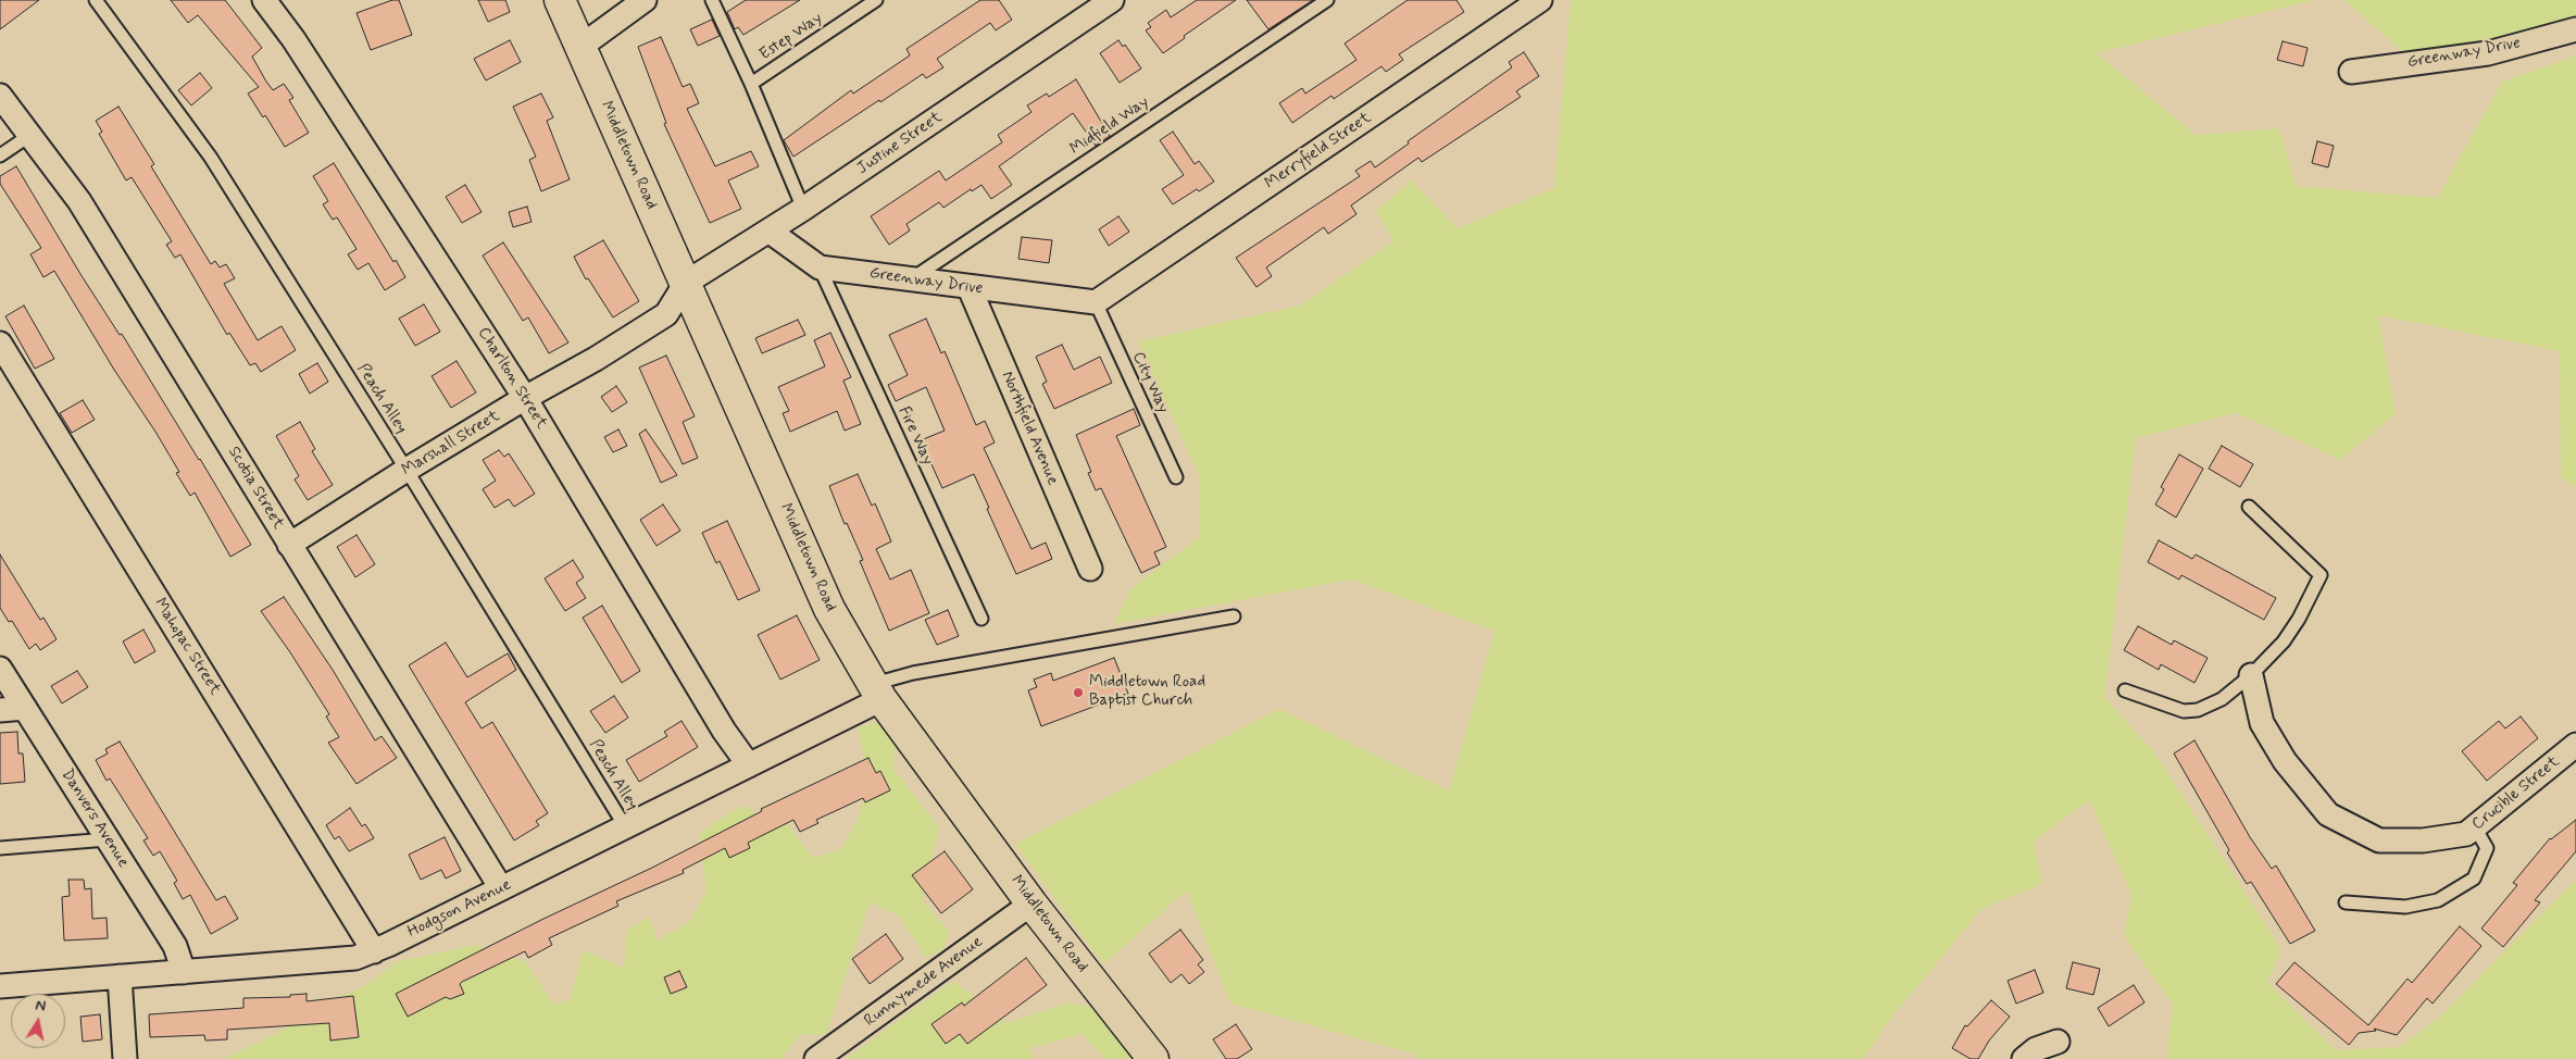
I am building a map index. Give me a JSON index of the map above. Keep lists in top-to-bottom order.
{
  "streets": {
    "street": [
      "Greenway Drive",
      "Justine Street",
      "Merryfield Street",
      "Middletown Road",
      "Charlton Street",
      "Northfield Avenue",
      "Marshall Street",
      "Scotia Street",
      "Mahopac Street",
      "Crucible Street",
      "Danvers Avenue",
      "Hodgson Avenue",
      "Runnymede Avenue"
    ],
    "lane": [
      "Estep Way",
      "Midfield Way",
      "City Way",
      "Peach Alley",
      "Fire Way"
    ]
  },
  "crossings": [
    ["Greenway Drive", "Midfield Way"],
    ["Greenway Drive", "Justine Street"],
    ["Greenway Drive", "Merryfield Street"],
    ["Greenway Drive", "City Way"],
    ["Greenway Drive", "Northfield Avenue"],
    ["Greenway Drive", "Fire Way"],
    ["Justine Street", "Middletown Road"],
    ["Justine Street", "Marshall Street"],
    ["Merryfield Street", "City Way"],
    ["Middletown Road", "Marshall Street"],
    ["Middletown Road", "Hodgson Avenue"],
    ["Middletown Road", "Runnymede Avenue"],
    ["Charlton Street", "Marshall Street"],
    ["Charlton Street", "Hodgson Avenue"],
    ["Peach Alley", "Marshall Street"],
    ["Peach Alley", "Hodgson Avenue"],
    ["Marshall Street", "Scotia Street"],
    ["Scotia Street", "Hodgson Avenue"],
    ["Mahopac Street", "Hodgson Avenue"],
    ["Danvers Avenue", "Hodgson Avenue"]
  ],
  "places": ["Middletown Road Baptist Church"],
  "north": "top"
}
